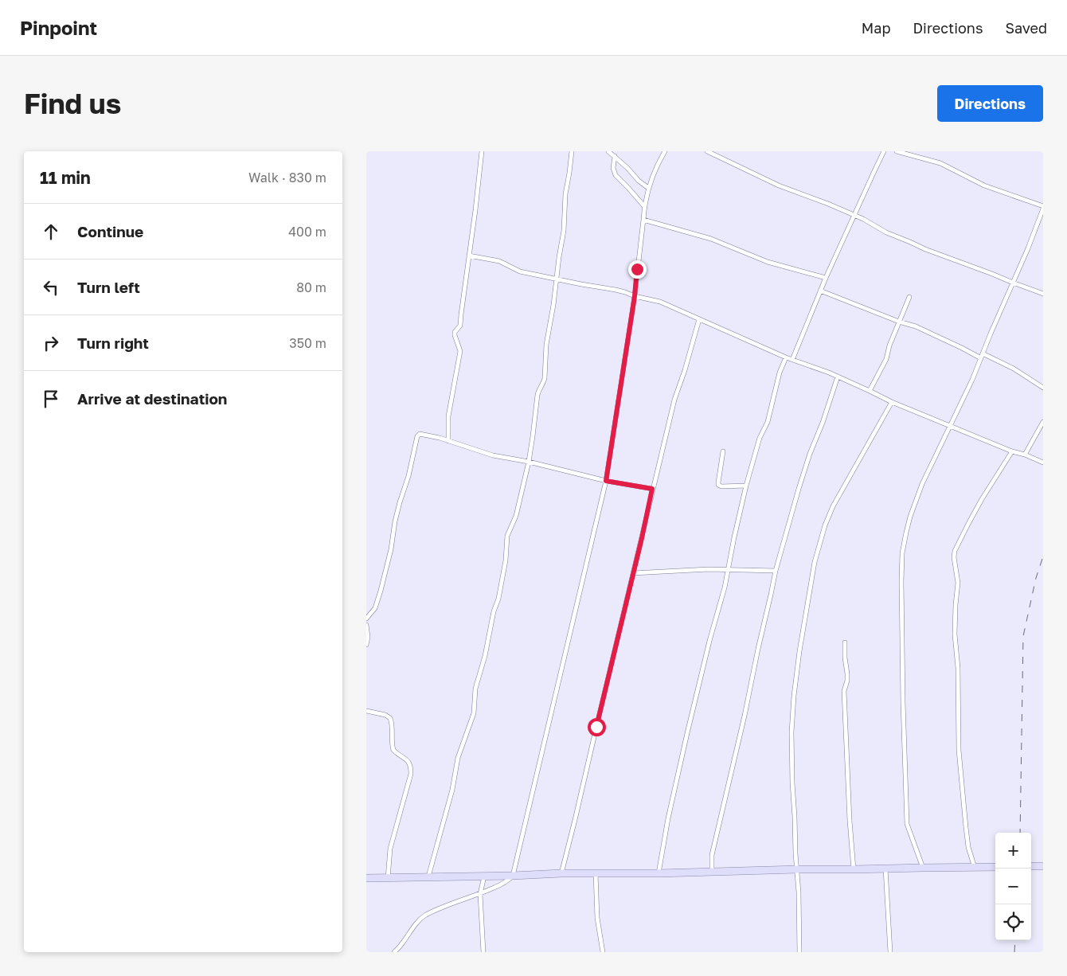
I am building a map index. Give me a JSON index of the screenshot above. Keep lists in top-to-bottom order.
{
  "page": {
    "header": "Pinpoint",
    "nav": ["Map", "Directions", "Saved"],
    "buttons": "Directions",
    "title": "Find us",
    "heading": ["11 min", "Walk · 830 m"],
    "list": [
      ["Continue", "400 m"],
      ["Turn left", "80 m"],
      ["Turn right", "350 m"],
      "Arrive at destination"
    ],
    "map_buttons": ["+", "−"]
  }
}
